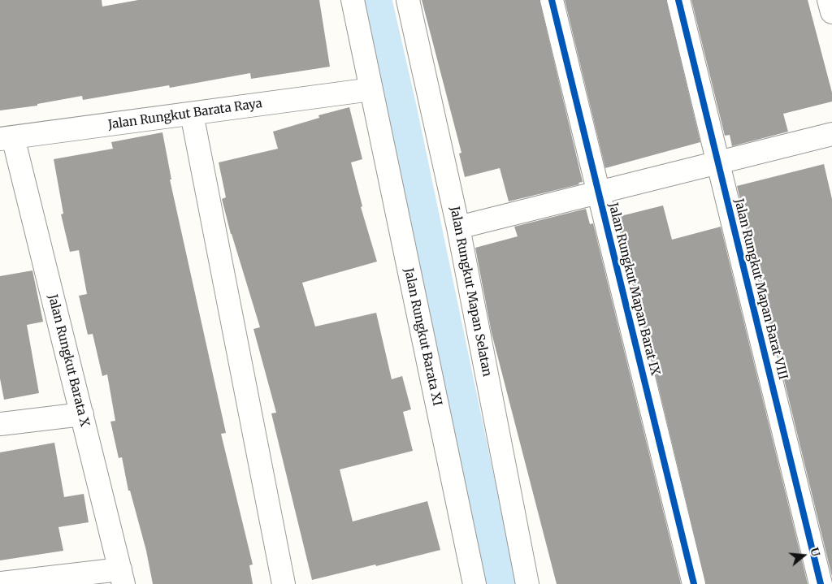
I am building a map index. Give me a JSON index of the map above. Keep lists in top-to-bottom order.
{
  "streets": {
    "street": [
      "Jalan Rungkut Barata Raya",
      "Jalan Rungkut Mapan Barat IX",
      "Jalan Rungkut Mapan Barat VIII",
      "Jalan Rungkut Mapan Selatan",
      "Jalan Rungkut Barata XI",
      "Jalan Rungkut Barata X"
    ]
  },
  "crossings": [
    ["Jalan Rungkut Barata Raya", "Jalan Rungkut Barata XI"],
    ["Jalan Rungkut Barata Raya", "Jalan Rungkut Barata X"]
  ],
  "north": "right"
}
